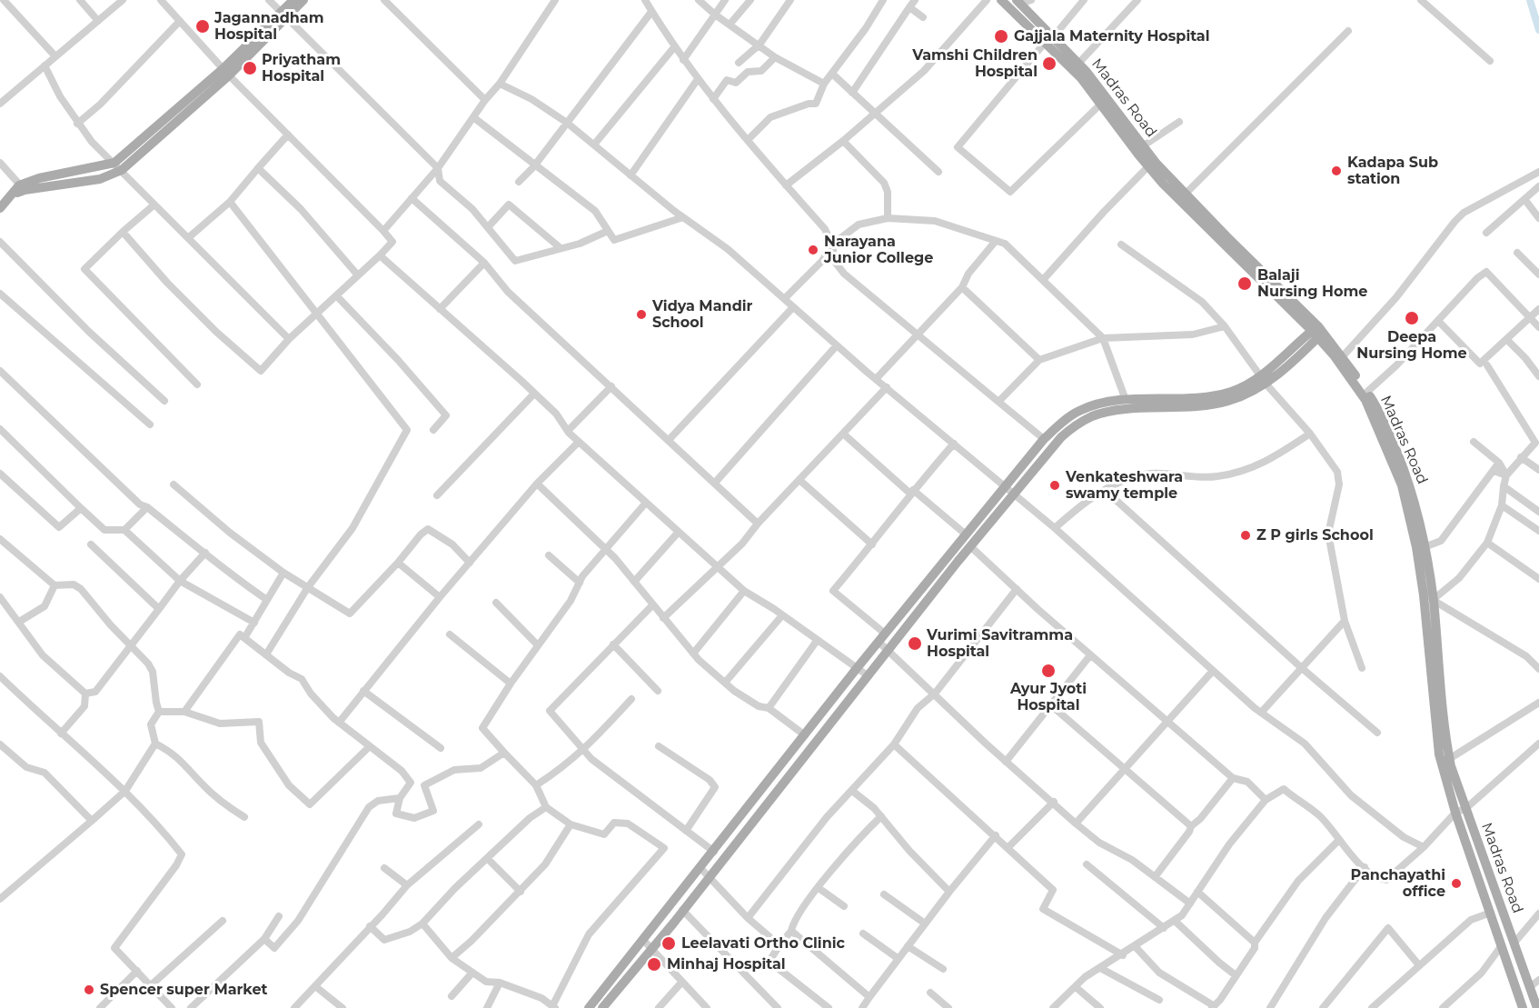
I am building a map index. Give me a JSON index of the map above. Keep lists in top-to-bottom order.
{
  "streets": {
    "main road": ["Madras Road"]
  },
  "places": [
    "Jagannadham Hospital",
    "Gajjala Maternity Hospital",
    "Vamshi Children Hospital",
    "Priyatham Hospital",
    "Kadapa Sub station",
    "Narayana Junior College",
    "Balaji Nursing Home",
    "Vidya Mandir School",
    "Deepa Nursing Home",
    "Venkateshwara swamy temple",
    "Z P girls School",
    "Vurimi Savitramma Hospital",
    "Ayur Jyoti Hospital",
    "Panchayathi office",
    "Leelavati Ortho Clinic",
    "Minhaj Hospital",
    "Spencer super Market"
  ]
}
